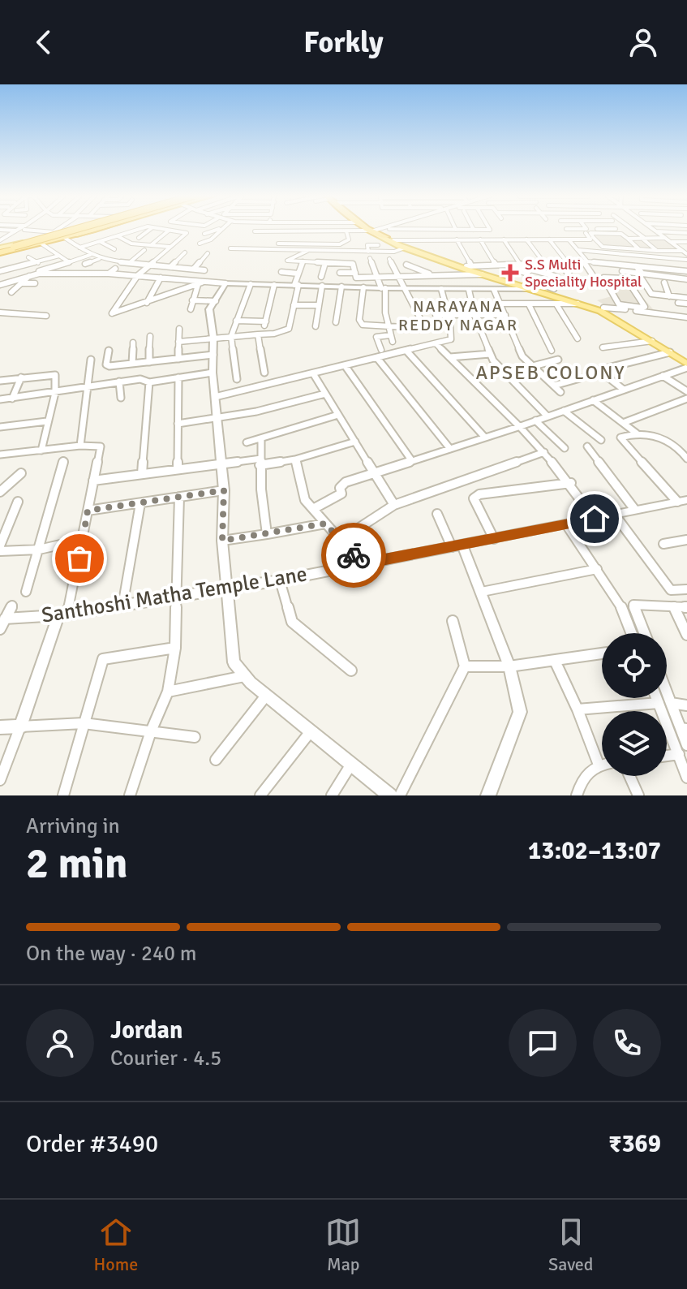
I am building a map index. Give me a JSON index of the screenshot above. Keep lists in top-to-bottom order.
{
  "streets": {
    "street": ["Santhoshi Matha Temple Lane"]
  },
  "districts": ["NARAYANA REDDY NAGAR", "APSEB COLONY"],
  "places": {
    "health": ["S.S Multi Speciality Hospital"]
  },
  "page": {
    "header": "Forkly",
    "heading": ["2 min", "Arriving in", "13:02–13:07"],
    "panel": [
      "Jordan",
      "Courier · 4.5",
      "Order #3490",
      "₹369"
    ],
    "bar": "On the way · 240 m",
    "tabs": ["Home", "Map", "Saved"]
  }
}
